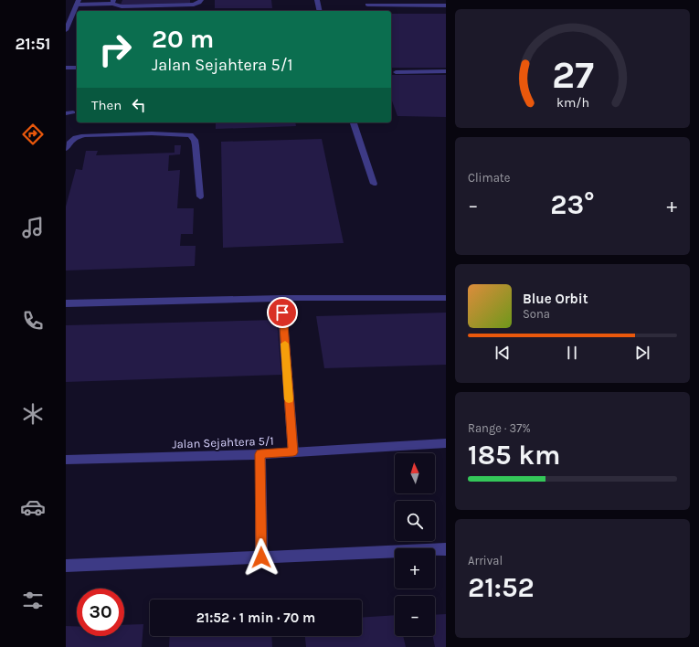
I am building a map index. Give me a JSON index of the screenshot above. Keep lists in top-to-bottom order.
{
  "streets": {
    "street": ["Jalan Sejahtera 5/1"]
  },
  "north": "top",
  "page": {
    "tabs": "21:51",
    "turn": ["20 m", "Jalan Sejahtera 5/1"],
    "then": "Then",
    "tile": [
      "Climate",
      ["Range · 37%", "185 km"],
      ["Arrival", "21:52"]
    ],
    "heat": ["−", "23°", "+"],
    "song": ["Blue Orbit", "Sona"],
    "map_buttons": ["+", "−"],
    "limit": "30",
    "trip": "21:52 · 1 min · 70 m",
    "gauge": ["27", "km/h"]
  }
}
